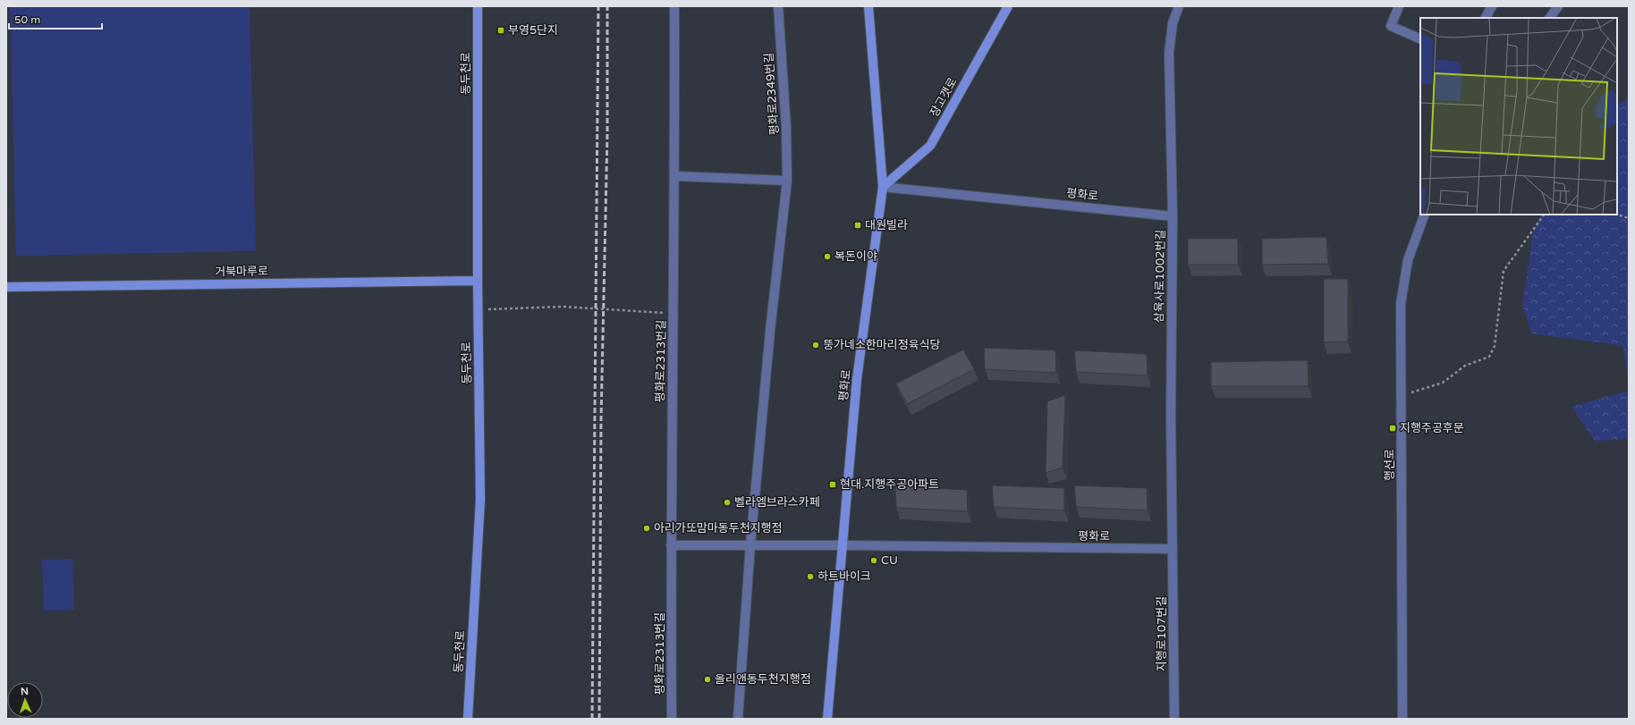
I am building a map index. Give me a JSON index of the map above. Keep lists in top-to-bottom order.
{
  "streets": {
    "street": [
      "동두천로",
      "평화로2349번길",
      "장고갯로",
      "평화로",
      "거북마루로",
      "삼육사로1002번길",
      "평화로2313번길",
      "행선로",
      "지행로107번길"
    ]
  },
  "crossings": [
    ["동두천로", "거북마루로"],
    ["장고갯로", "평화로"],
    ["평화로", "삼육사로1002번길"],
    ["평화로", "지행로107번길"],
    ["삼육사로1002번길", "지행로107번길"]
  ],
  "places": {
    "transit": [
      "부영5단지",
      "대원빌라",
      "지행주공후문",
      "현대.지행주공아파트"
    ],
    "other": [
      "복돈이야",
      "뚱가네소한마리정육식당",
      "벨라엠브라스카페",
      "아리가또맘마동두천지행점",
      "CU",
      "하트바이크",
      "올리앤동두천지행점"
    ]
  },
  "scale_bar": "50 m",
  "north": "top"
}
